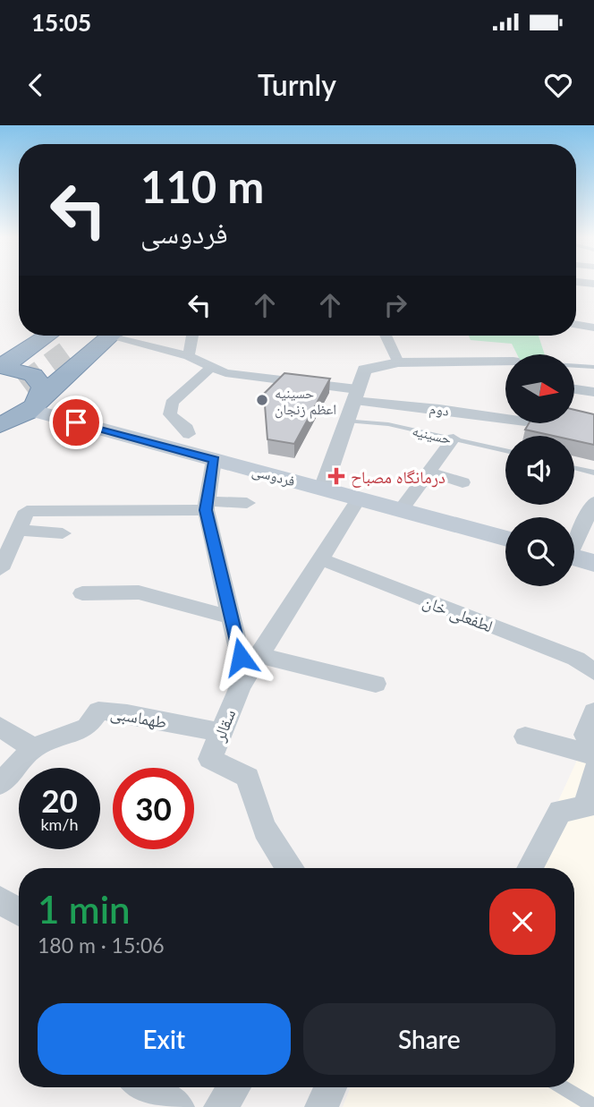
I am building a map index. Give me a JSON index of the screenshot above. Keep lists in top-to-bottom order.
{
  "streets": {
    "main road": ["فردوسی"],
    "street": [
      "دوم",
      "لطفعلی خان",
      "طهماسبی",
      "سقالر"
    ],
    "lane": ["حسینیه"]
  },
  "crossings": [
    ["فردوسی", "سقالر"],
    ["لطفعلی خان", "سقالر"],
    ["طهماسبی", "سقالر"]
  ],
  "places": {
    "other": ["حسینیه اعظم زنجان"],
    "health": ["درمانگاه مصباح"]
  },
  "north": "right",
  "page": {
    "status": "15:05",
    "header": "Turnly",
    "turn": ["110 m", "فردوسی"],
    "speed": "20 km/h",
    "limit": "30",
    "heading": ["1 min", "180 m · 15:06"],
    "buttons": ["Exit", "Share"]
  }
}
